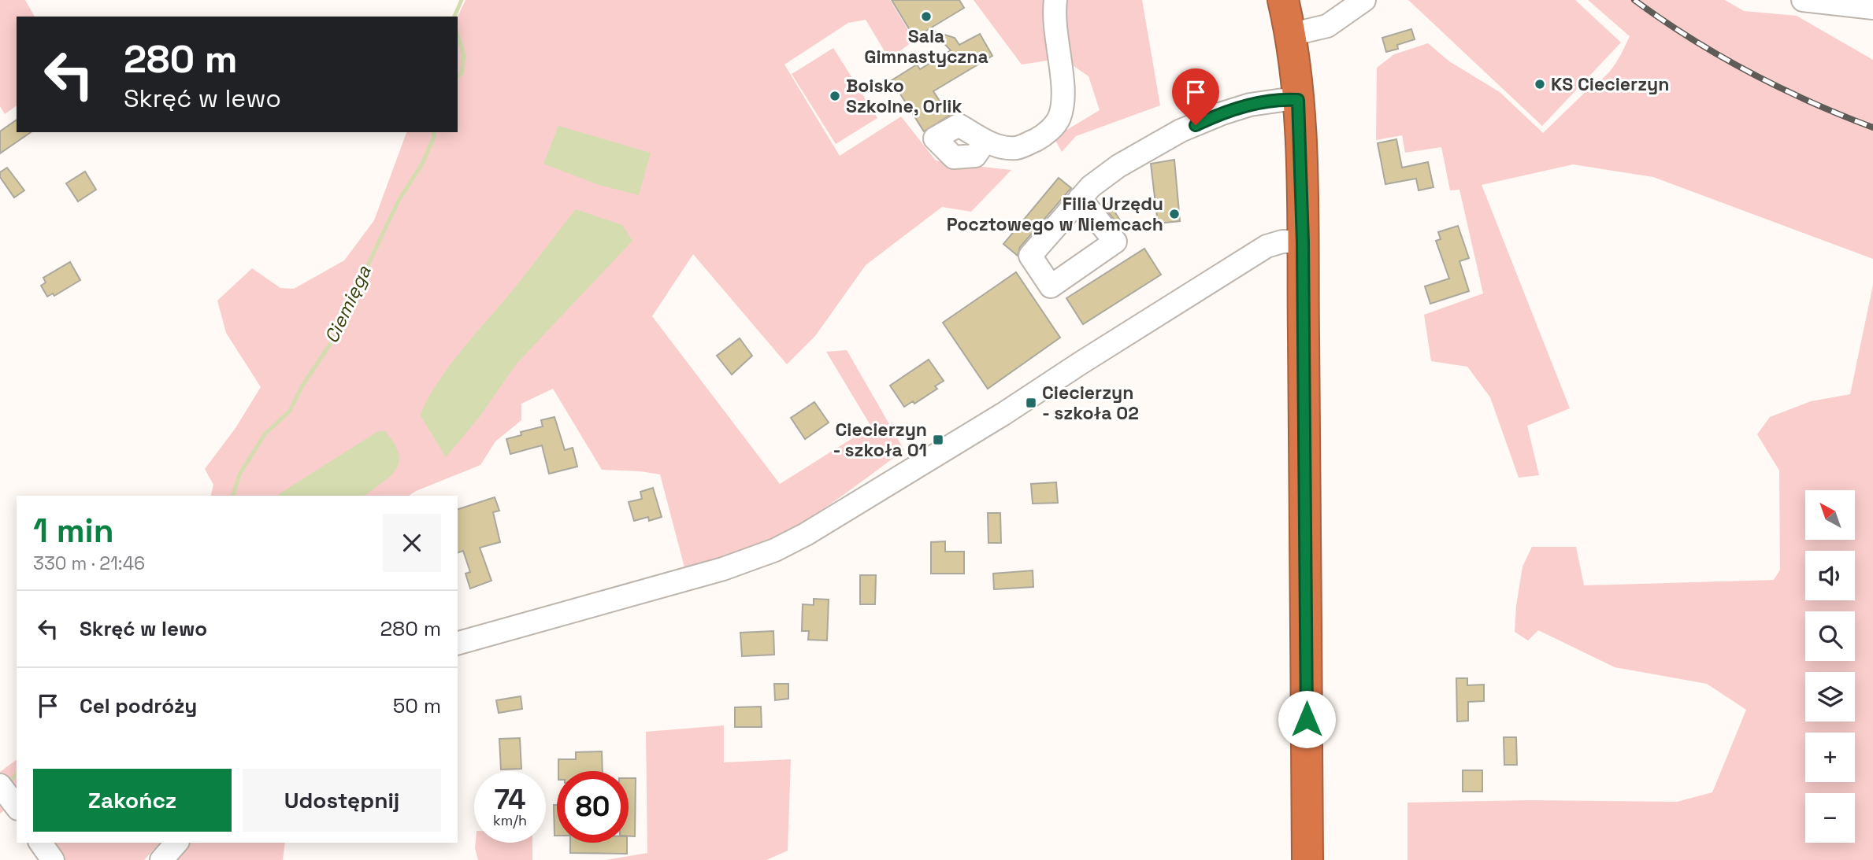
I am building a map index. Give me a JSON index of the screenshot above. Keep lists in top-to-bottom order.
{
  "water": ["Ciemięga"],
  "places": {
    "other": [
      "Sala Gimnastyczna",
      "KS Ciecierzyn",
      "Boisko Szkolne, Orlik",
      "Filia Urzędu Pocztowego w Niemcach"
    ],
    "transit": ["Ciecierzyn - szkoła 02", "Ciecierzyn - szkoła 01"]
  },
  "north": "top left",
  "page": {
    "turn": ["280 m", "Skręć w lewo"],
    "map_buttons": ["+", "−"],
    "heading": ["1 min", "330 m · 21:46"],
    "list": [
      {
        "name": "Skręć w lewo",
        "value": "280 m"
      },
      {
        "name": "Cel podróży",
        "value": "50 m"
      }
    ],
    "buttons": ["Zakończ", "Udostępnij"],
    "speed": "74 km/h",
    "limit": "80"
  }
}
